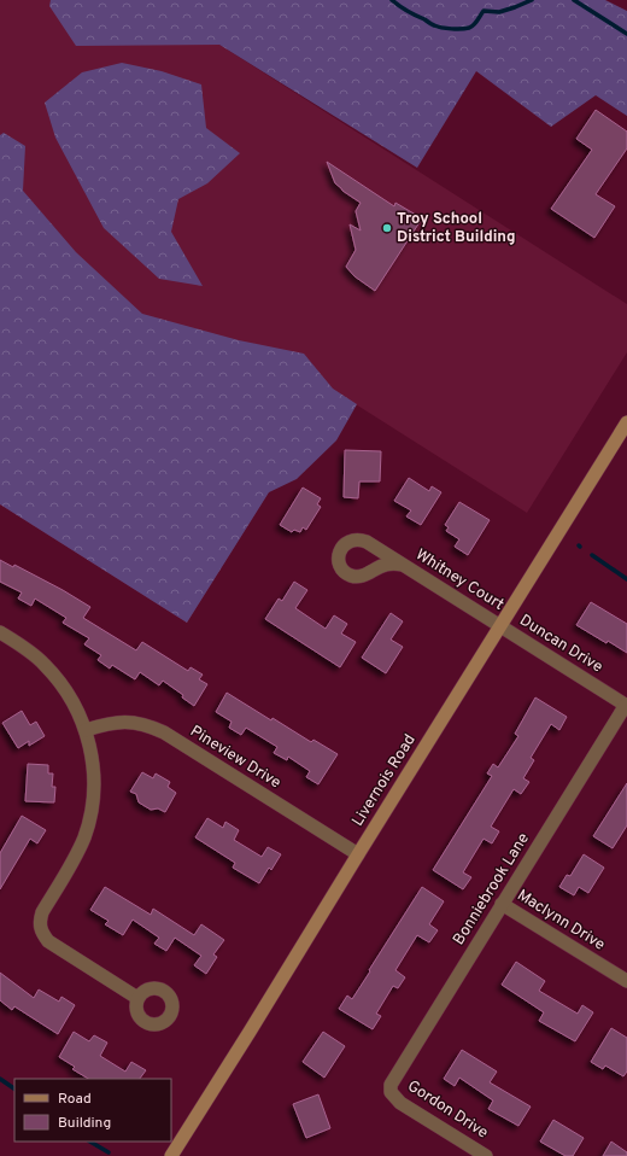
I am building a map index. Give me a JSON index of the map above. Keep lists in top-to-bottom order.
{
  "streets": {
    "main road": ["Livernois Road"],
    "street": [
      "Whitney Court",
      "Duncan Drive",
      "Pineview Drive",
      "Bonniebrook Lane",
      "Maclynn Drive",
      "Gordon Drive"
    ]
  },
  "crossings": [
    ["Whitney Court", "Duncan Drive"],
    ["Whitney Court", "Livernois Road"],
    ["Duncan Drive", "Livernois Road"],
    ["Duncan Drive", "Bonniebrook Lane"],
    ["Pineview Drive", "Livernois Road"],
    ["Bonniebrook Lane", "Maclynn Drive"],
    ["Bonniebrook Lane", "Gordon Drive"]
  ],
  "places": ["Troy School District Building"],
  "legend": ["Road", "Building"]
}
